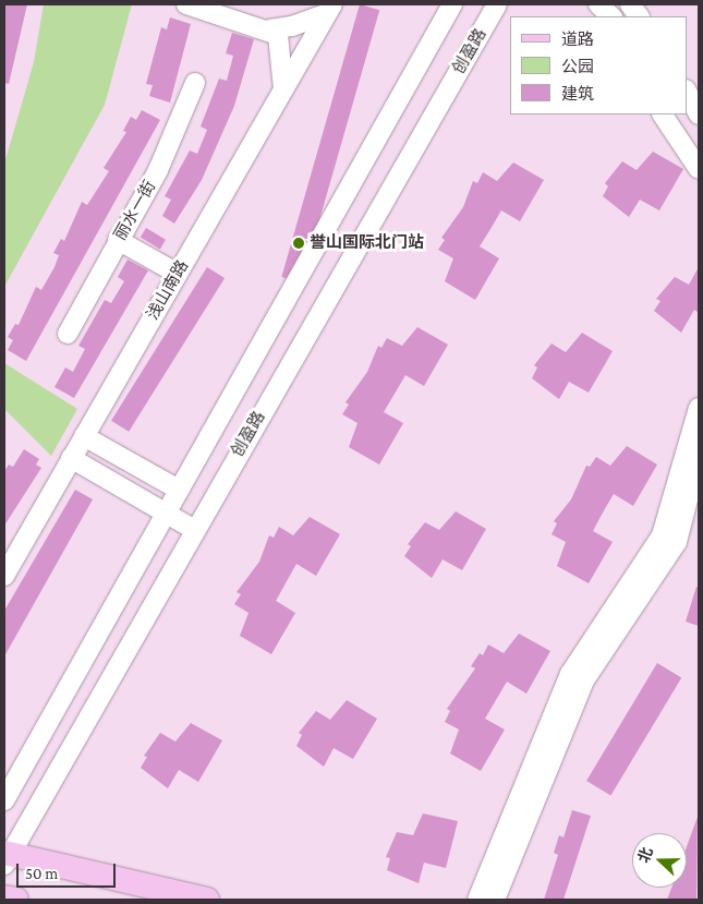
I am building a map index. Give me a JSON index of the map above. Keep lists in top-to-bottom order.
{
  "streets": {
    "street": ["创盈路", "丽水一街", "浅山南路"]
  },
  "places": ["誉山国际北门站"],
  "legend": ["道路", "公园", "建筑"],
  "scale_bar": "50 m",
  "north": "left"
}
